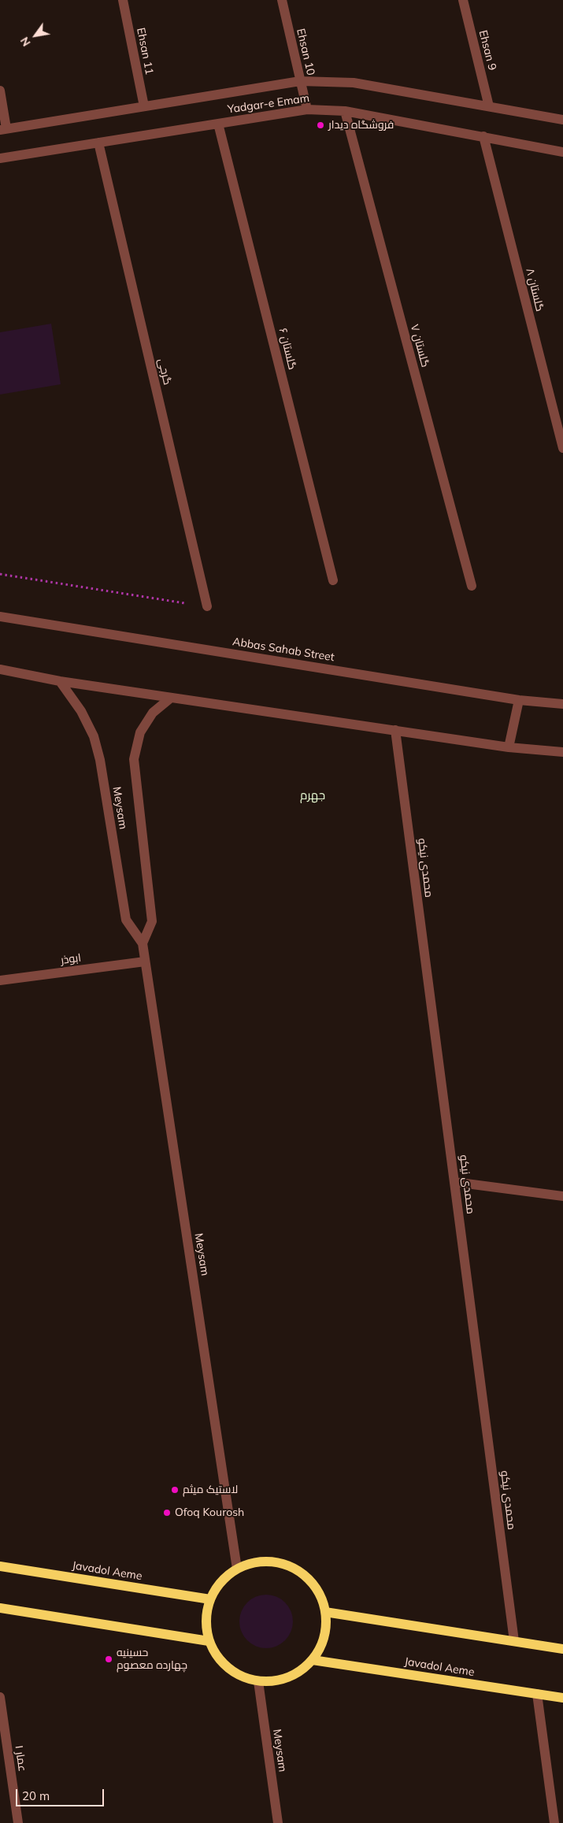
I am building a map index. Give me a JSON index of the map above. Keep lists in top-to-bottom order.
{
  "streets": {
    "main road": ["Javadol Aeme"],
    "street": [
      "Ehsan 9",
      "Ehsan 11",
      "Ehsan 10",
      "Yadgar-e Emam",
      "گلستان ۸",
      "گلستان ۷",
      "گلستان ۶",
      "گرجی",
      "Abbas Sahab Street",
      "Meysam",
      "محمدی نیکو",
      "ابوذر",
      "عمار ۱"
    ]
  },
  "crossings": [
    ["Ehsan 9", "Yadgar-e Emam"],
    ["Ehsan 11", "Yadgar-e Emam"],
    ["Ehsan 10", "Yadgar-e Emam"],
    ["Yadgar-e Emam", "گلستان ۸"],
    ["Yadgar-e Emam", "گلستان ۷"],
    ["Yadgar-e Emam", "گلستان ۶"],
    ["Yadgar-e Emam", "گرجی"],
    ["Meysam", "ابوذر"],
    ["Meysam", "Javadol Aeme"]
  ],
  "districts": ["جهرم"],
  "places": [
    "فروشگاه دیدار",
    "لاستیک میثم",
    "Ofoq Kourosh",
    "حسینیه چهارده معصوم"
  ],
  "scale_bar": "20 m",
  "north": "bottom left"
}
